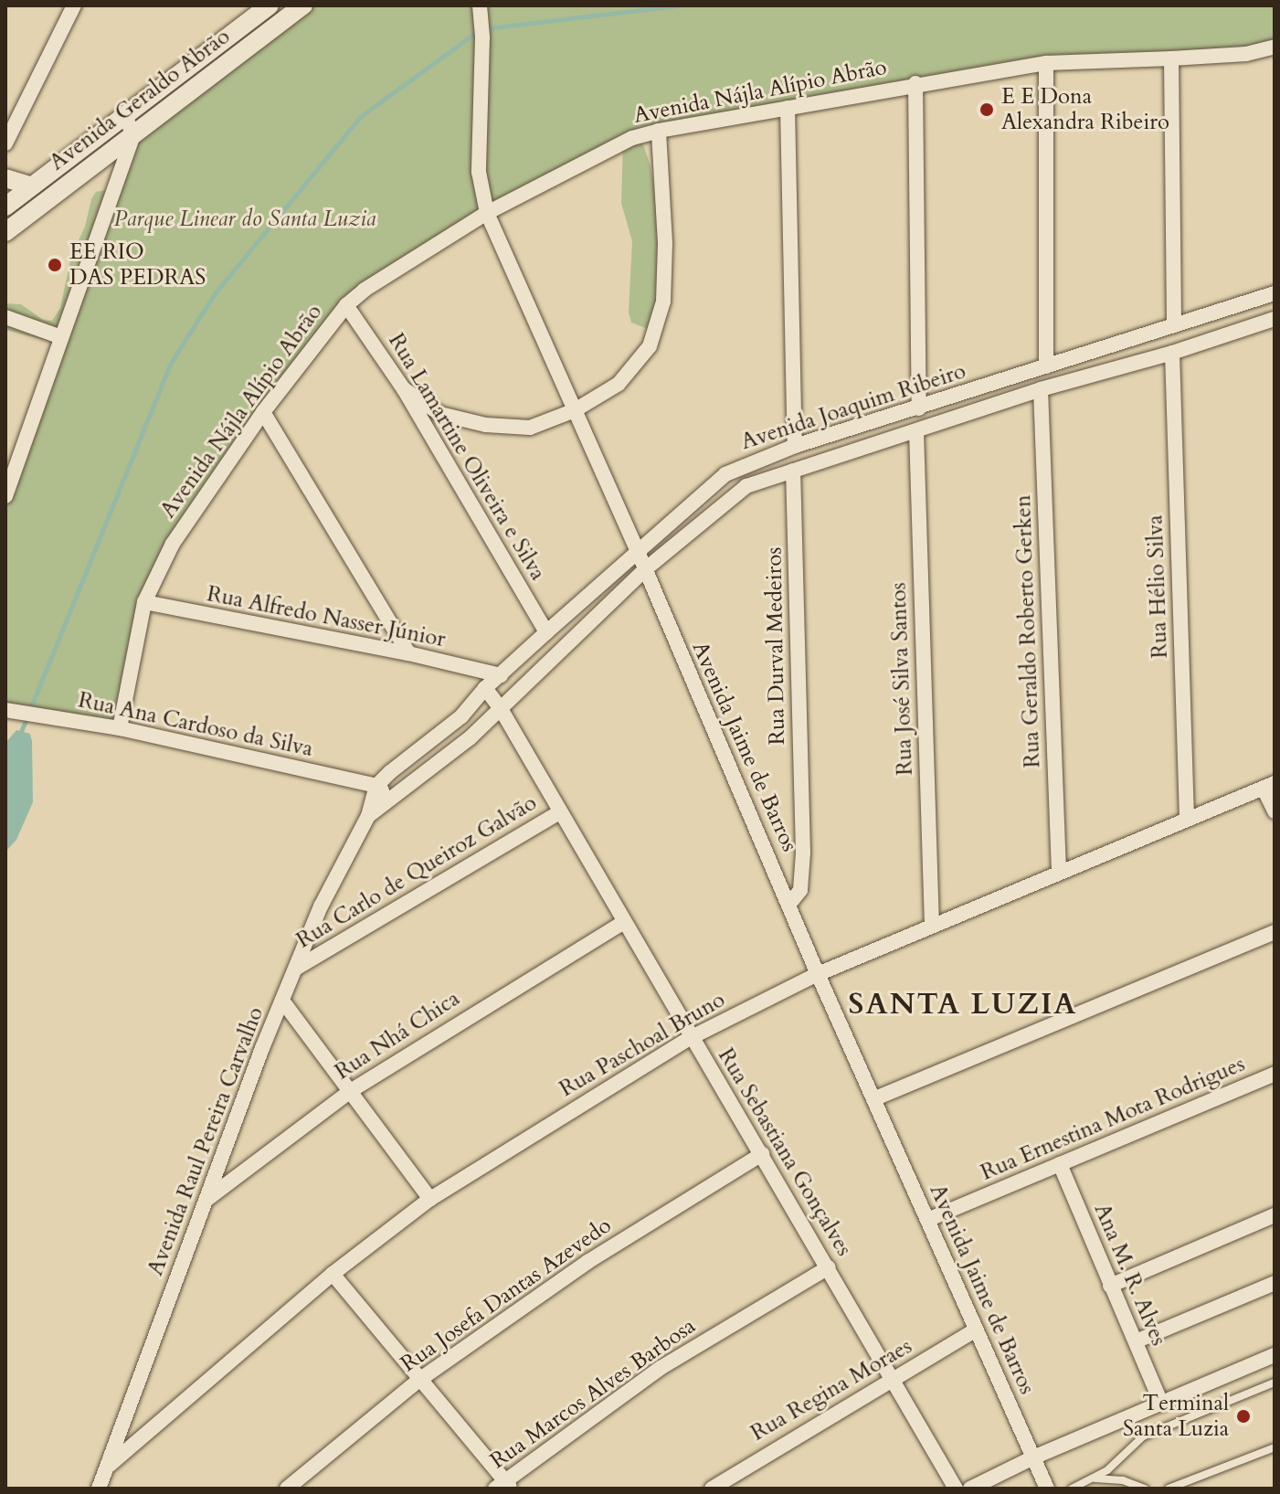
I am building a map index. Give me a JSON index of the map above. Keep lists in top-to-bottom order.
{
  "streets": {
    "street": [
      "Avenida Nájla Alípio Abrão",
      "Avenida Geraldo Abrão",
      "Avenida Joaquim Ribeiro",
      "Rua Lamartine Oliveira e Silva",
      "Rua Hélio Silva",
      "Rua Alfredo Nasser Júnior",
      "Rua Geraldo Roberto Gerken",
      "Rua Durval Medeiros",
      "Rua José Silva Santos",
      "Rua Ana Cardoso da Silva",
      "Avenida Jaime de Barros",
      "Rua Carlo de Queiroz Galvão",
      "Rua Nhá Chica",
      "Rua Paschoal Bruno",
      "Rua Ernestina Mota Rodrigues",
      "Avenida Raul Pereira Carvalho",
      "Rua Sebastiana Gonçalves",
      "Ana M. R. Alves",
      "Rua Josefa Dantas Azevedo",
      "Rua Regina Moraes",
      "Rua Marcos Alves Barbosa"
    ]
  },
  "crossings": [
    ["Avenida Nájla Alípio Abrão", "Rua Lamartine Oliveira e Silva"],
    ["Avenida Nájla Alípio Abrão", "Rua Alfredo Nasser Júnior"],
    ["Avenida Nájla Alípio Abrão", "Rua Ana Cardoso da Silva"],
    ["Avenida Nájla Alípio Abrão", "Avenida Jaime de Barros"],
    ["Avenida Joaquim Ribeiro", "Rua Lamartine Oliveira e Silva"],
    ["Avenida Joaquim Ribeiro", "Rua Hélio Silva"],
    ["Avenida Joaquim Ribeiro", "Rua Alfredo Nasser Júnior"],
    ["Avenida Joaquim Ribeiro", "Rua Geraldo Roberto Gerken"],
    ["Avenida Joaquim Ribeiro", "Rua Durval Medeiros"],
    ["Avenida Joaquim Ribeiro", "Rua José Silva Santos"],
    ["Avenida Joaquim Ribeiro", "Rua Ana Cardoso da Silva"],
    ["Avenida Joaquim Ribeiro", "Avenida Jaime de Barros"],
    ["Avenida Joaquim Ribeiro", "Avenida Raul Pereira Carvalho"],
    ["Avenida Joaquim Ribeiro", "Rua Sebastiana Gonçalves"],
    ["Rua Hélio Silva", "Rua Paschoal Bruno"],
    ["Rua Geraldo Roberto Gerken", "Rua Paschoal Bruno"],
    ["Rua Durval Medeiros", "Avenida Jaime de Barros"],
    ["Rua José Silva Santos", "Rua Paschoal Bruno"],
    ["Rua Ana Cardoso da Silva", "Avenida Raul Pereira Carvalho"],
    ["Avenida Jaime de Barros", "Rua Paschoal Bruno"],
    ["Avenida Jaime de Barros", "Rua Ernestina Mota Rodrigues"],
    ["Avenida Jaime de Barros", "Rua Regina Moraes"],
    ["Rua Carlo de Queiroz Galvão", "Avenida Raul Pereira Carvalho"],
    ["Rua Carlo de Queiroz Galvão", "Rua Sebastiana Gonçalves"],
    ["Rua Nhá Chica", "Avenida Raul Pereira Carvalho"],
    ["Rua Nhá Chica", "Rua Sebastiana Gonçalves"],
    ["Rua Paschoal Bruno", "Avenida Raul Pereira Carvalho"],
    ["Rua Paschoal Bruno", "Rua Sebastiana Gonçalves"],
    ["Rua Ernestina Mota Rodrigues", "Ana M. R. Alves"],
    ["Rua Sebastiana Gonçalves", "Rua Josefa Dantas Azevedo"],
    ["Rua Sebastiana Gonçalves", "Rua Regina Moraes"],
    ["Rua Sebastiana Gonçalves", "Rua Marcos Alves Barbosa"]
  ],
  "districts": ["SANTA LUZIA"],
  "parks": ["Parque Linear do Santa Luzia"],
  "places": ["E E Dona Alexandra Ribeiro", "EE RIO DAS PEDRAS", "Terminal Santa Luzia"]
}
